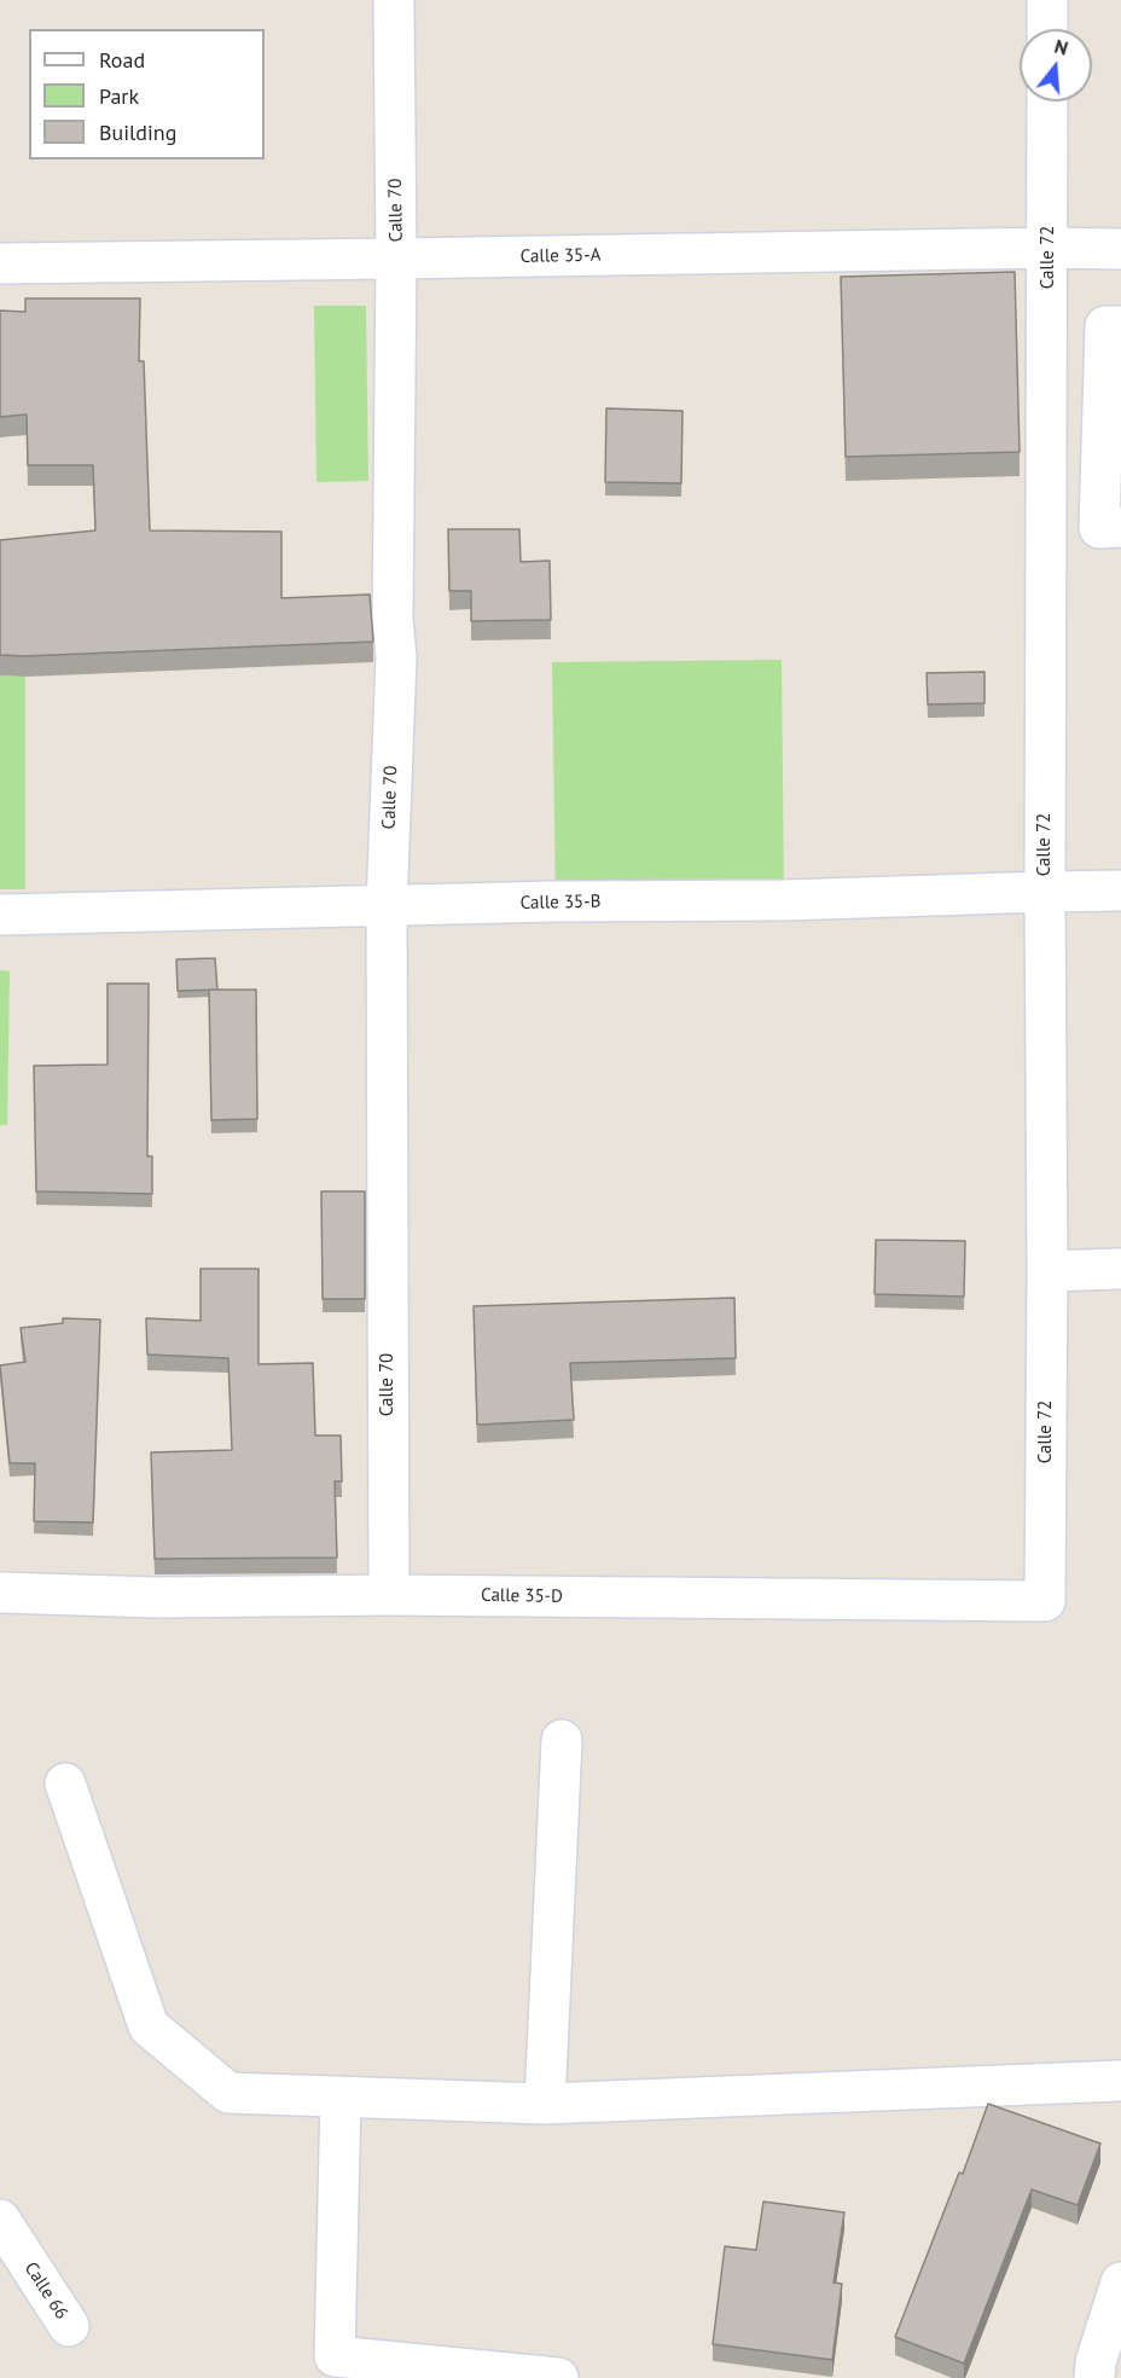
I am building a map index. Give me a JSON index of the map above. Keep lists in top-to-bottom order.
{
  "streets": {
    "street": [
      "Calle 70",
      "Calle 35-A",
      "Calle 72",
      "Calle 35-B",
      "Calle 35-D",
      "Calle 66"
    ]
  },
  "crossings": [
    ["Calle 70", "Calle 35-A"],
    ["Calle 70", "Calle 35-B"],
    ["Calle 70", "Calle 35-D"],
    ["Calle 35-A", "Calle 72"],
    ["Calle 72", "Calle 35-B"],
    ["Calle 72", "Calle 35-D"]
  ],
  "legend": ["Road", "Park", "Building"],
  "north": "top"
}
